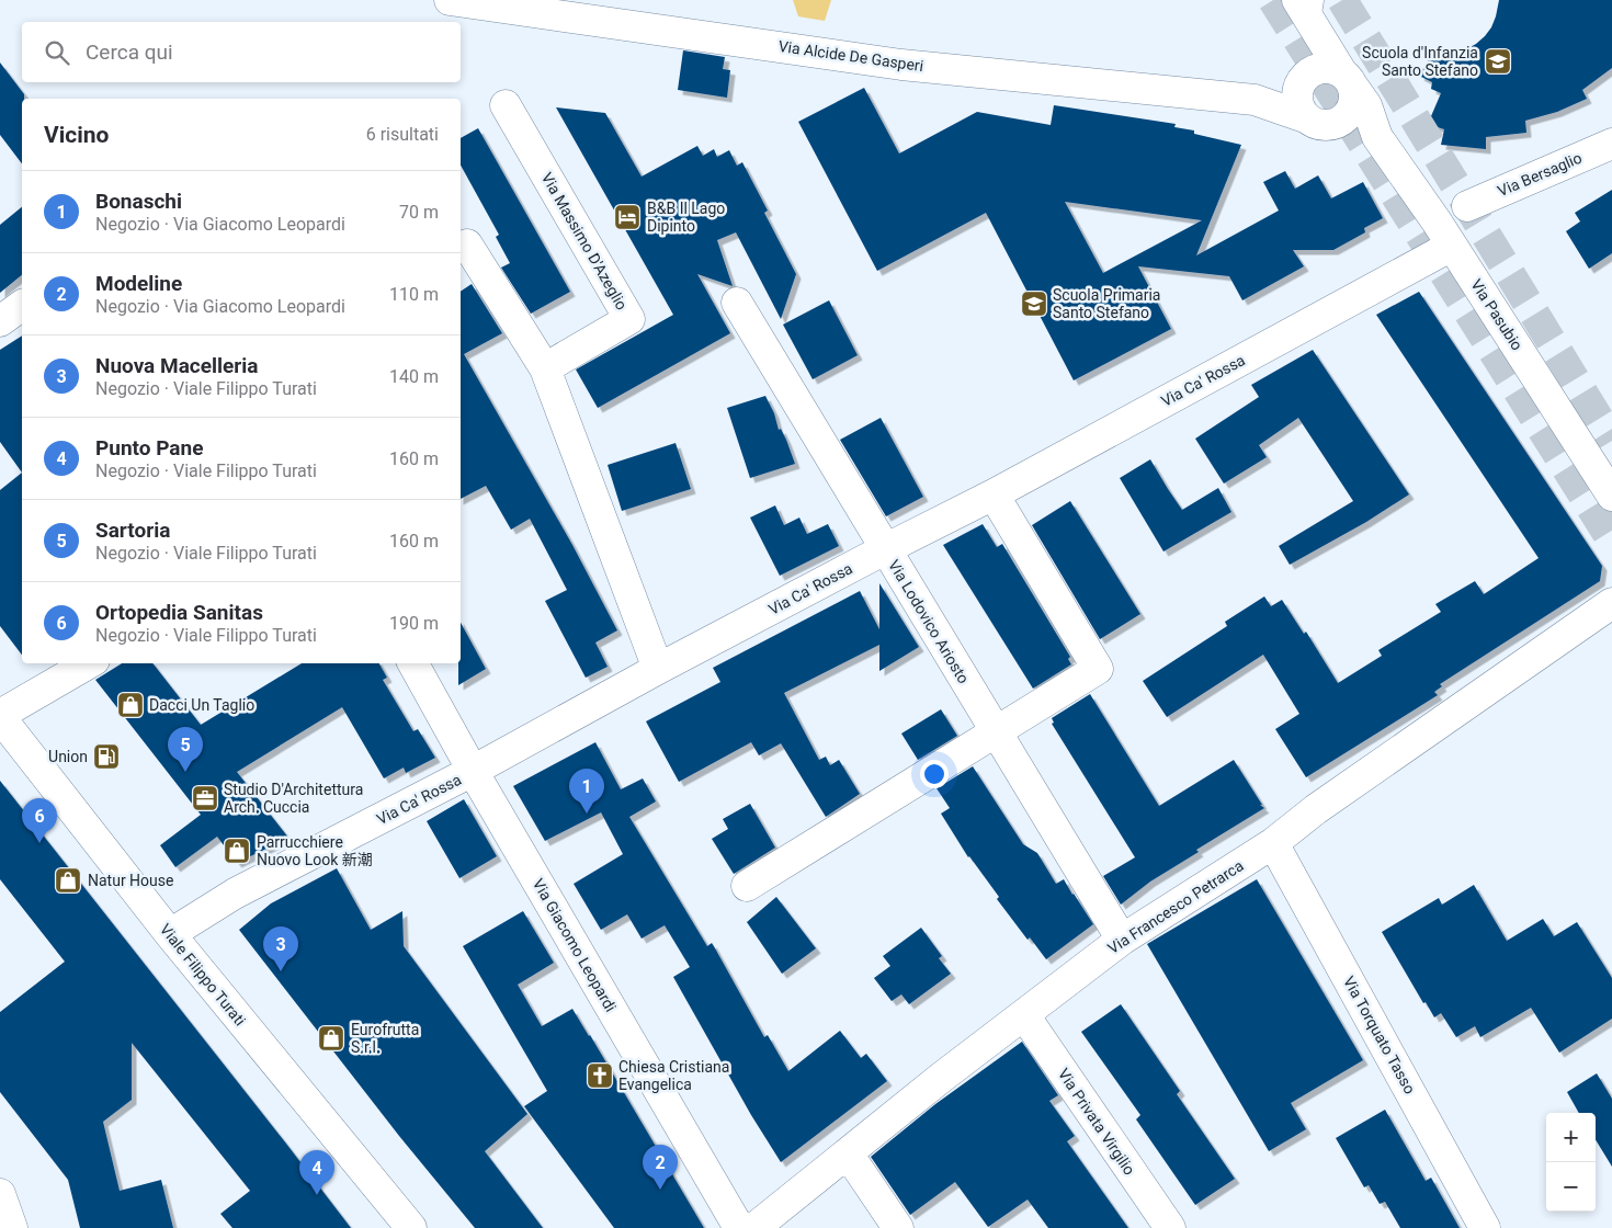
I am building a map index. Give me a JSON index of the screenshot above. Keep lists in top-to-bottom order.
{
  "streets": {
    "street": [
      "Via Alcide De Gasperi",
      "Via Bersaglio",
      "Via Massimo D'Azeglio",
      "Via Pasubio",
      "Via Ca' Rossa",
      "Via Lodovico Ariosto",
      "Via Francesco Petrarca",
      "Via Giacomo Leopardi",
      "Viale Filippo Turati",
      "Via Torquato Tasso",
      "Via Privata Virgilio"
    ]
  },
  "crossings": [
    ["Via Alcide De Gasperi", "Via Pasubio"],
    ["Via Bersaglio", "Via Pasubio"],
    ["Via Bersaglio", "Via Ca' Rossa"],
    ["Via Pasubio", "Via Ca' Rossa"],
    ["Via Ca' Rossa", "Via Lodovico Ariosto"],
    ["Via Ca' Rossa", "Via Giacomo Leopardi"],
    ["Via Ca' Rossa", "Viale Filippo Turati"],
    ["Via Lodovico Ariosto", "Via Francesco Petrarca"],
    ["Via Francesco Petrarca", "Via Torquato Tasso"],
    ["Via Francesco Petrarca", "Via Privata Virgilio"]
  ],
  "places": {
    "school or university": ["Scuola d'Infanzia Santo Stefano", "Scuola Primaria Santo Stefano"],
    "hotel": ["B&B Il Lago Dipinto"],
    "shop": [
      "Dacci Un Taglio",
      "Parrucchiere Nuovo Look 新潮",
      "Natur House",
      "Eurofrutta S.r.l."
    ],
    "fuel station": ["Union"],
    "office": ["Studio D'Architettura Arch. Cuccia"],
    "church": ["Chiesa Cristiana Evangelica"]
  },
  "page": {
    "search": "Cerca qui",
    "heading": ["Vicino", "6 risultati"],
    "list": [
      {
        "mark": "1",
        "name": "Bonaschi",
        "note": "Negozio · Via Giacomo Leopardi",
        "value": "70 m"
      },
      {
        "mark": "2",
        "name": "Modeline",
        "note": "Negozio · Via Giacomo Leopardi",
        "value": "110 m"
      },
      {
        "mark": "3",
        "name": "Nuova Macelleria",
        "note": "Negozio · Viale Filippo Turati",
        "value": "140 m"
      },
      {
        "mark": "4",
        "name": "Punto Pane",
        "note": "Negozio · Viale Filippo Turati",
        "value": "160 m"
      },
      {
        "mark": "5",
        "name": "Sartoria",
        "note": "Negozio · Viale Filippo Turati",
        "value": "160 m"
      },
      {
        "mark": "6",
        "name": "Ortopedia Sanitas",
        "note": "Negozio · Viale Filippo Turati",
        "value": "190 m"
      }
    ],
    "pins": [
      "5",
      "1",
      "6",
      "3",
      "2",
      "4"
    ],
    "map_buttons": ["+", "−"]
  }
}
